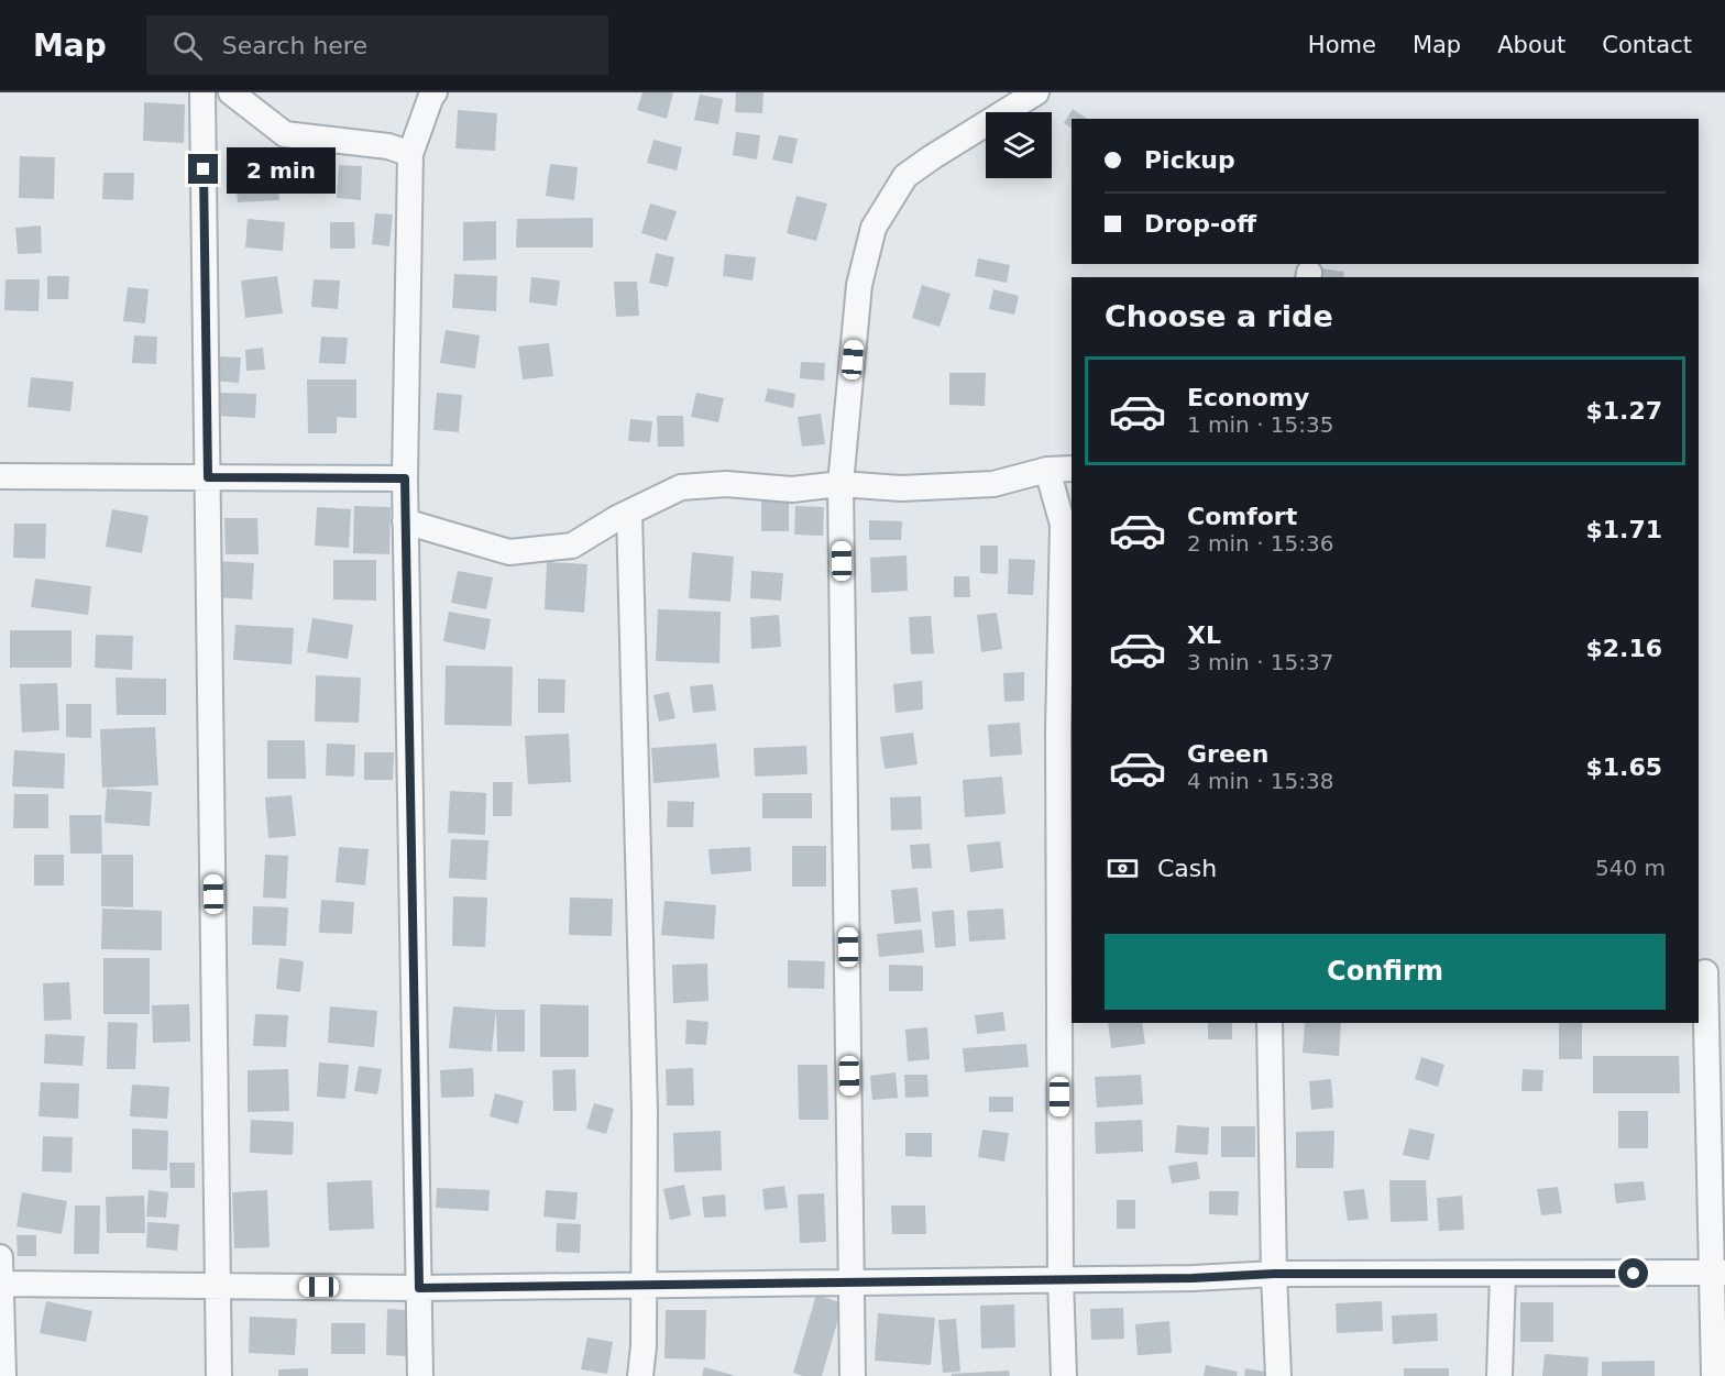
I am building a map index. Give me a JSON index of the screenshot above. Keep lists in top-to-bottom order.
{
  "page": {
    "header": "Map",
    "search": "Search here",
    "nav": [
      "Home",
      "Map",
      "About",
      "Contact"
    ],
    "banner": ["Pickup", "Drop-off"],
    "bubble": "2 min",
    "heading": "Choose a ride",
    "list": [
      {
        "name": "Economy",
        "note": "1 min · 15:35",
        "value": "$1.27"
      },
      {
        "name": "Comfort",
        "note": "2 min · 15:36",
        "value": "$1.71"
      },
      {
        "name": "XL",
        "note": "3 min · 15:37",
        "value": "$2.16"
      },
      {
        "name": "Green",
        "note": "4 min · 15:38",
        "value": "$1.65"
      }
    ],
    "pay": ["Cash", "540 m"],
    "buttons": "Confirm"
  }
}
